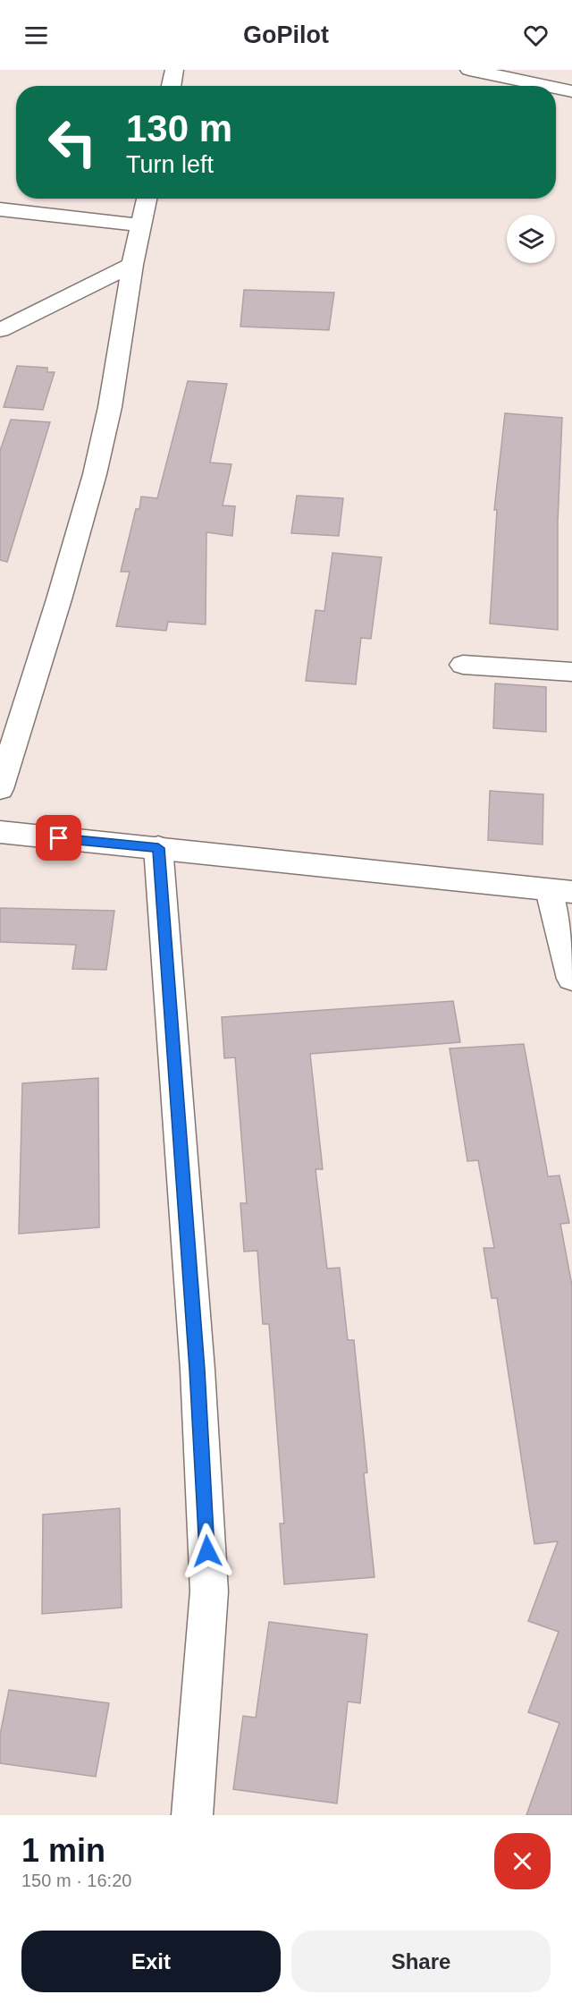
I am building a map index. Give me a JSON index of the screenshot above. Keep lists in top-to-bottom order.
{
  "page": {
    "header": "GoPilot",
    "turn": ["130 m", "Turn left"],
    "heading": ["1 min", "150 m · 16:20"],
    "buttons": ["Exit", "Share"]
  }
}
